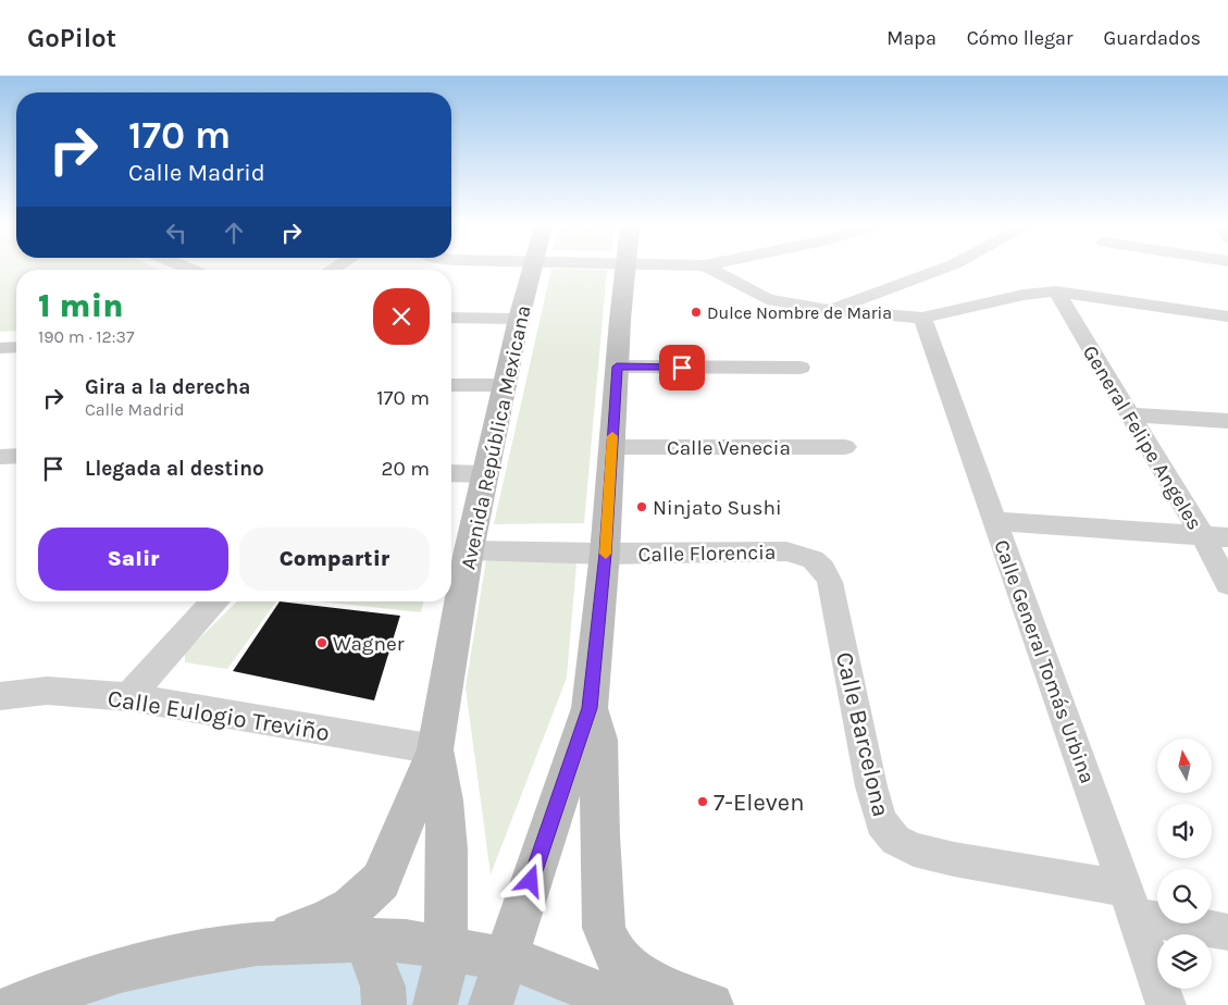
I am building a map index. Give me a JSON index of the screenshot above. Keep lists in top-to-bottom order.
{
  "streets": {
    "main road": ["Avenida República Mexicana"],
    "street": [
      "General Felipe Angeles",
      "Calle Venecia",
      "Calle Florencia",
      "Calle General Tomás Urbina",
      "Calle Eulogio Treviño",
      "Calle Barcelona"
    ]
  },
  "crossings": [
    ["Avenida República Mexicana", "Calle Florencia"],
    ["Avenida República Mexicana", "Calle Eulogio Treviño"],
    ["Calle Florencia", "Calle Barcelona"],
    ["Calle General Tomás Urbina", "Calle Barcelona"]
  ],
  "places": [
    "Dulce Nombre de Maria",
    "Ninjato Sushi",
    "Wagner",
    "7-Eleven"
  ],
  "north": "top",
  "page": {
    "header": "GoPilot",
    "nav": ["Mapa", "Cómo llegar", "Guardados"],
    "turn": ["170 m", "Calle Madrid"],
    "heading": ["1 min", "190 m · 12:37"],
    "list": [
      {
        "name": "Gira a la derecha",
        "note": "Calle Madrid",
        "value": "170 m"
      },
      {
        "name": "Llegada al destino",
        "value": "20 m"
      }
    ],
    "buttons": ["Salir", "Compartir"]
  }
}
